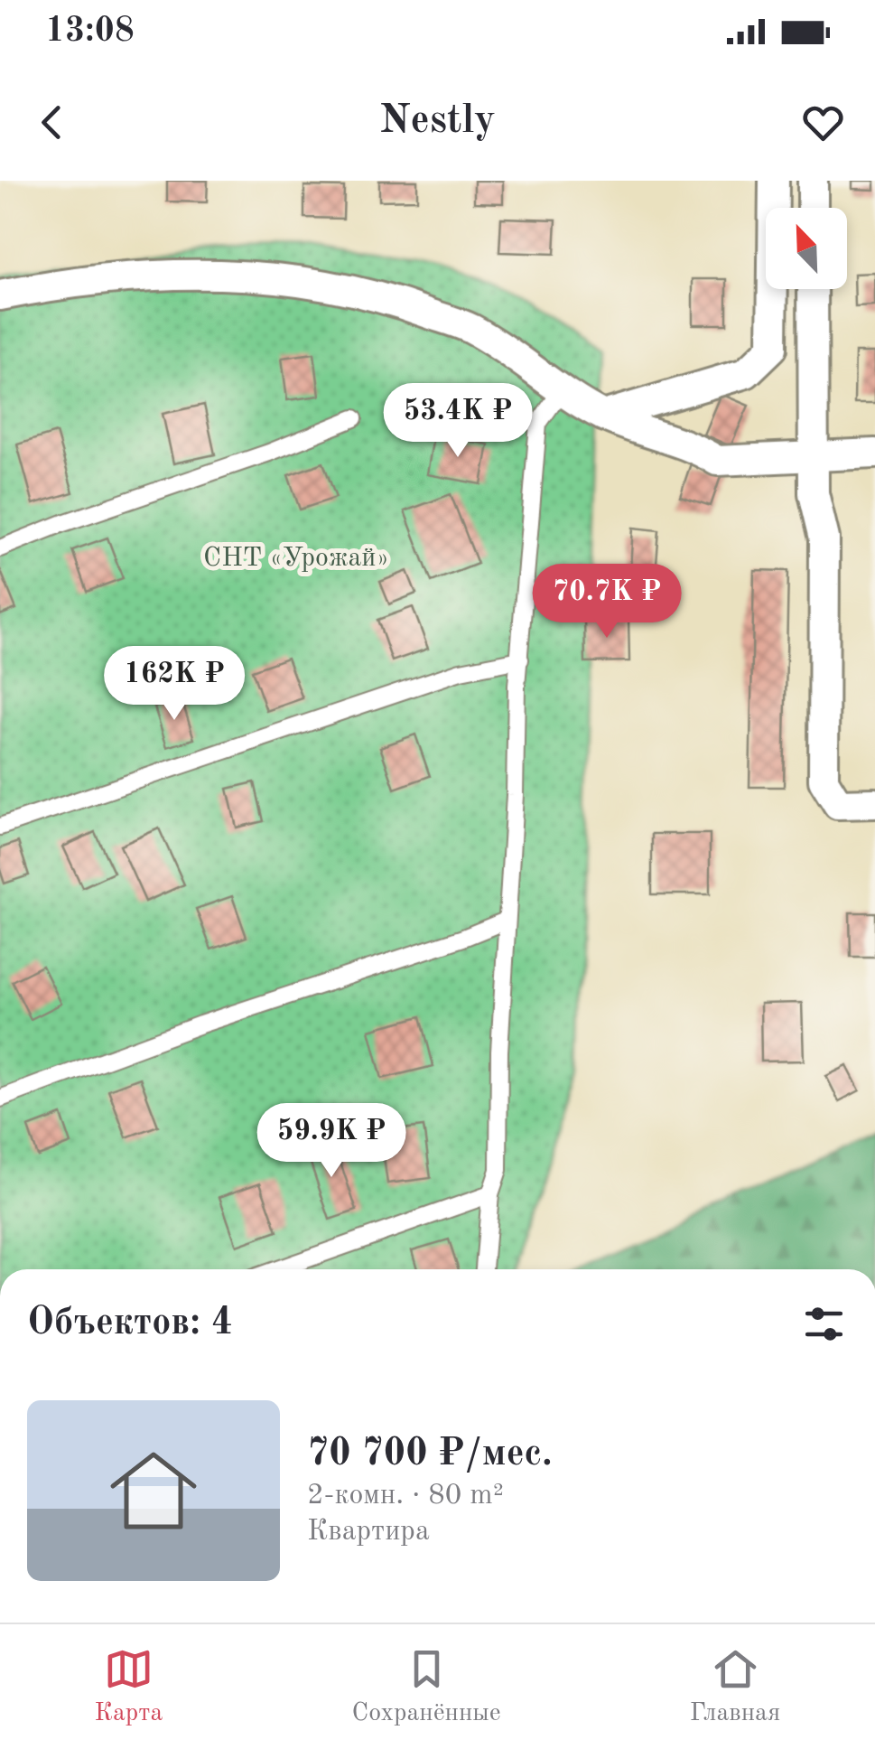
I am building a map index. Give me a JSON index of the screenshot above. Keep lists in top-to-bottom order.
{
  "parks": ["СНТ «Урожай»"],
  "north": "top left",
  "page": {
    "status": "13:08",
    "header": "Nestly",
    "price": [
      "53.4K ₽",
      "70.7K ₽",
      "162K ₽",
      "59.9K ₽"
    ],
    "heading": "Объектов: 4",
    "list": [
      {
        "name": "70 700 ₽/мес.",
        "note": "2-комн. · 80 m² · Квартира"
      }
    ],
    "tabs": ["Карта", "Сохранённые", "Главная"]
  }
}
